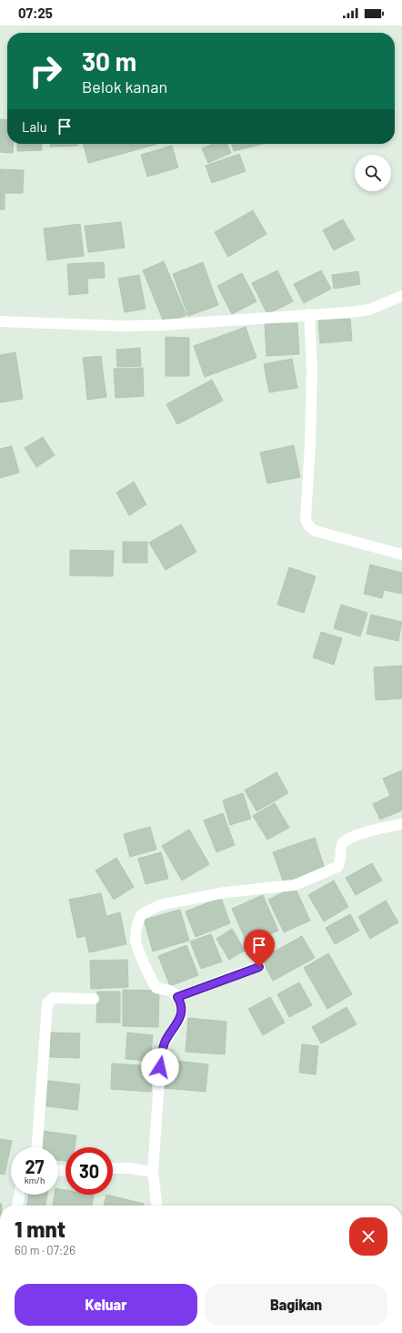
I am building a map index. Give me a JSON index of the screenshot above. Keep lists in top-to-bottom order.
{
  "page": {
    "status": "07:25",
    "turn": ["30 m", "Belok kanan"],
    "then": "Lalu",
    "speed": "27 km/h",
    "limit": "30",
    "heading": ["1 mnt", "60 m · 07:26"],
    "buttons": ["Keluar", "Bagikan"]
  }
}
